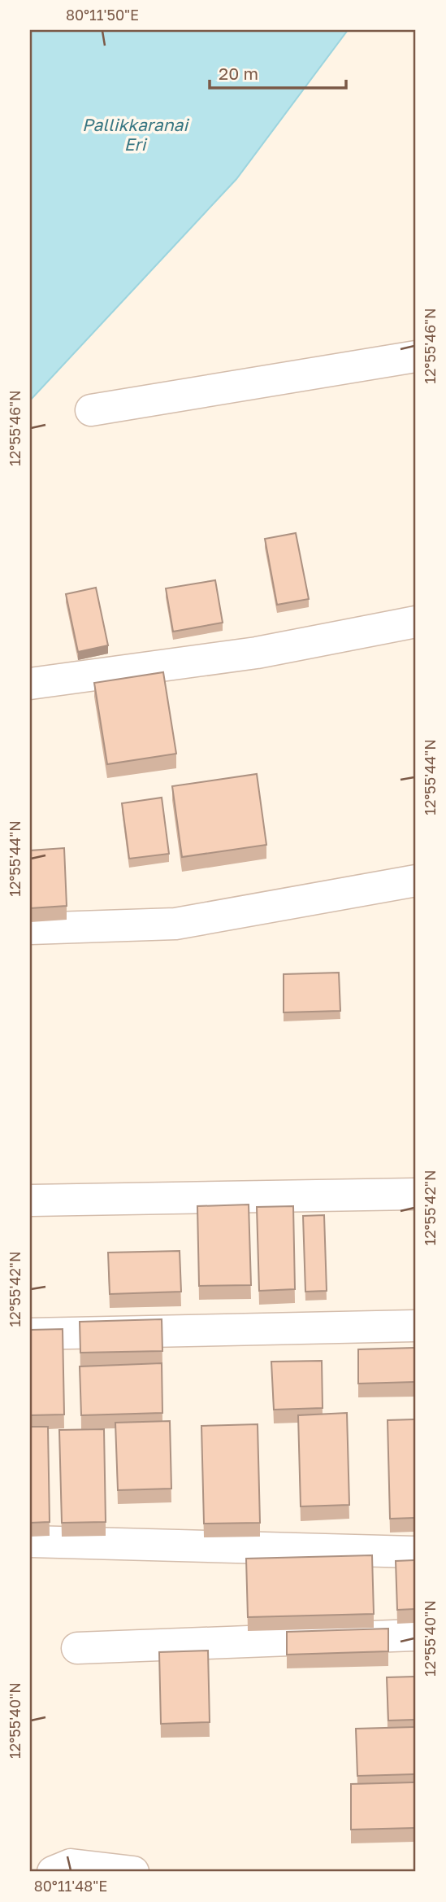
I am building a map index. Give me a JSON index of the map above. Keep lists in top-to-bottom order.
{
  "water": ["Pallikkaranai Eri"],
  "scale_bar": "20 m",
  "coordinates": [
    "80°11'50\"E",
    "12°55'46\"N",
    "12°55'44\"N",
    "12°55'42\"N",
    "12°55'40\"N",
    "80°11'48\"E"
  ]
}
